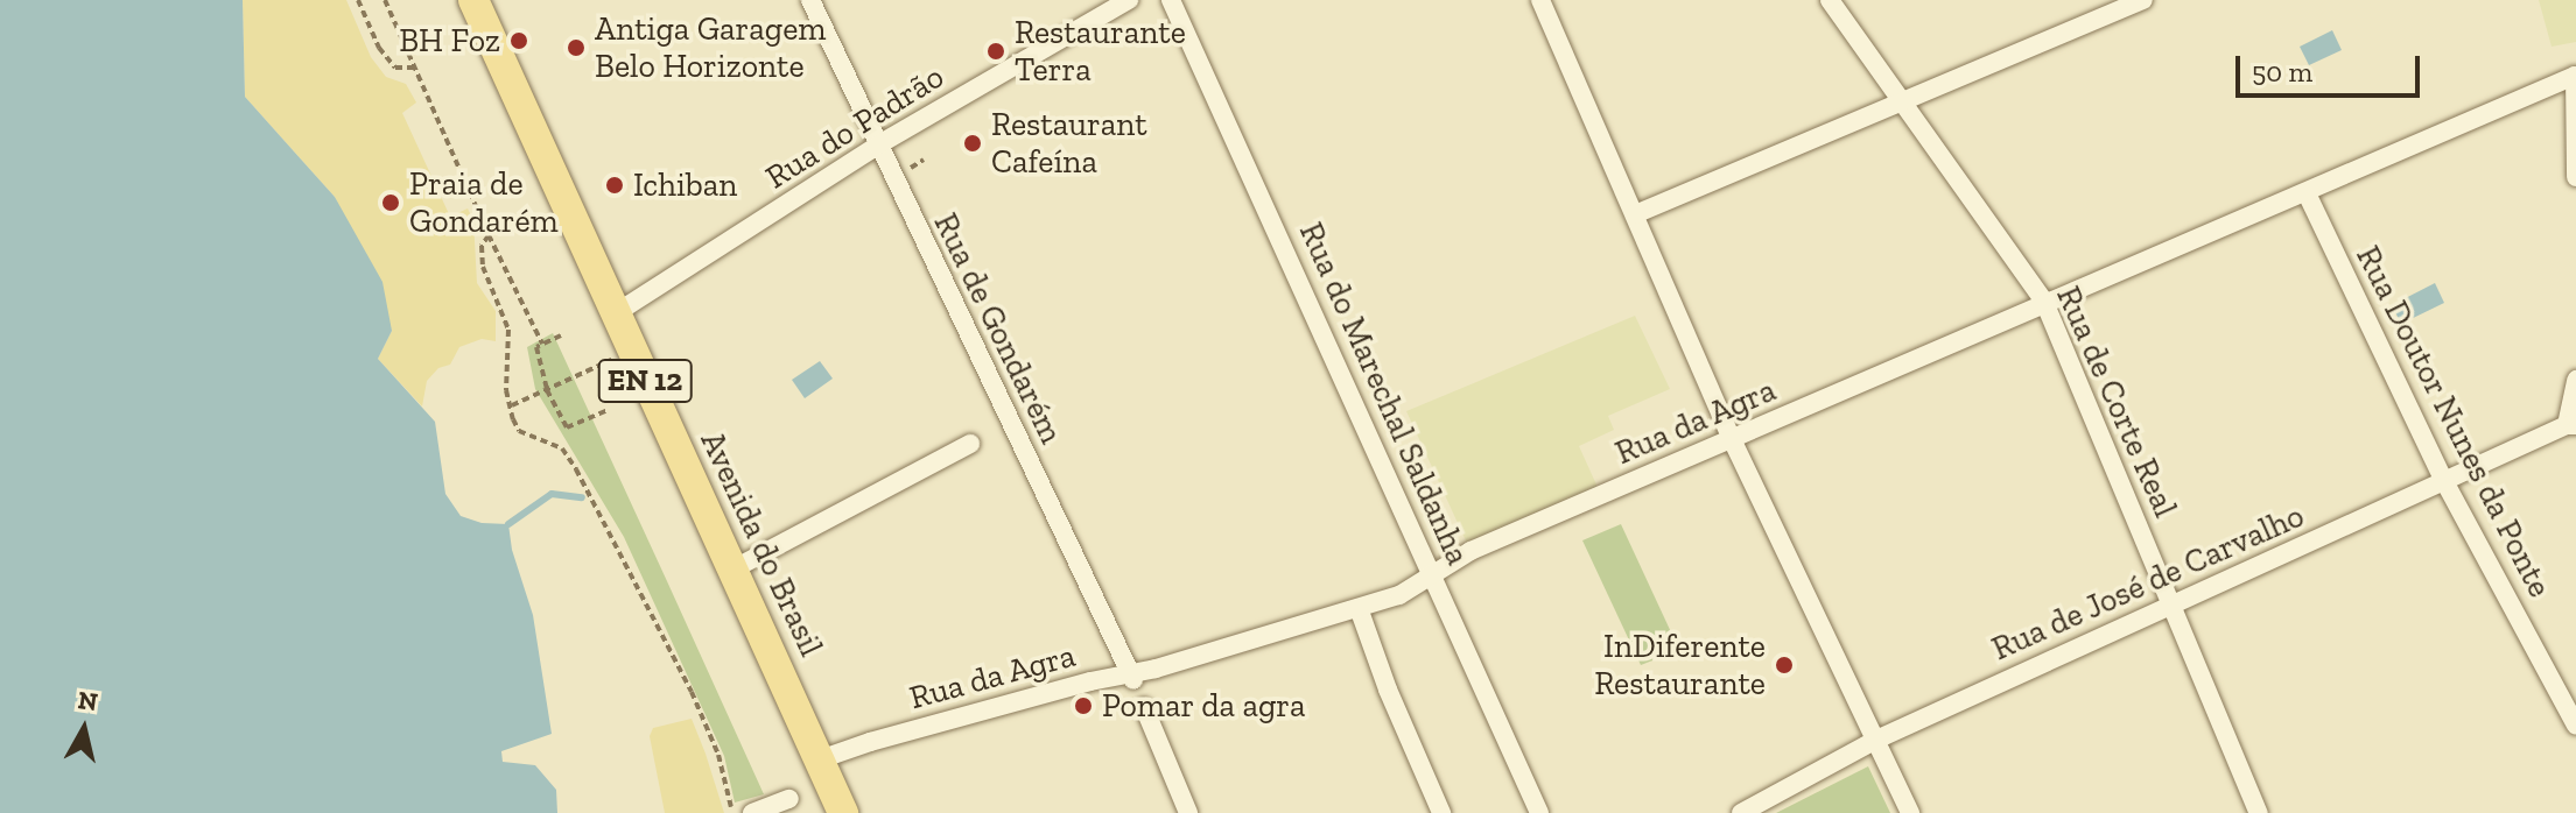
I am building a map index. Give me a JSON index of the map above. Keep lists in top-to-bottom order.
{
  "streets": {
    "main road": ["EN 12", "Avenida do Brasil"],
    "street": [
      "Rua do Padrão",
      "Rua de Gondarém",
      "Rua do Marechal Saldanha",
      "Rua de Corte Real",
      "Rua da Agra",
      "Rua Doutor Nunes da Ponte",
      "Rua de José de Carvalho"
    ]
  },
  "crossings": [
    ["Rua do Padrão", "Rua de Gondarém"],
    ["Rua do Padrão", "Avenida do Brasil"],
    ["Rua de Gondarém", "Rua da Agra"],
    ["Rua do Marechal Saldanha", "Rua da Agra"],
    ["Rua de Corte Real", "Rua da Agra"],
    ["Rua de Corte Real", "Rua de José de Carvalho"],
    ["Rua da Agra", "Rua Doutor Nunes da Ponte"],
    ["Rua da Agra", "Avenida do Brasil"],
    ["Rua Doutor Nunes da Ponte", "Rua de José de Carvalho"]
  ],
  "places": [
    "BH Foz",
    "Antiga Garagem Belo Horizonte",
    "Restaurante Terra",
    "Restaurant Cafeína",
    "Ichiban",
    "Praia de Gondarém",
    "InDiferente Restaurante",
    "Pomar da agra"
  ],
  "scale_bar": "50 m",
  "north": "top"
}
